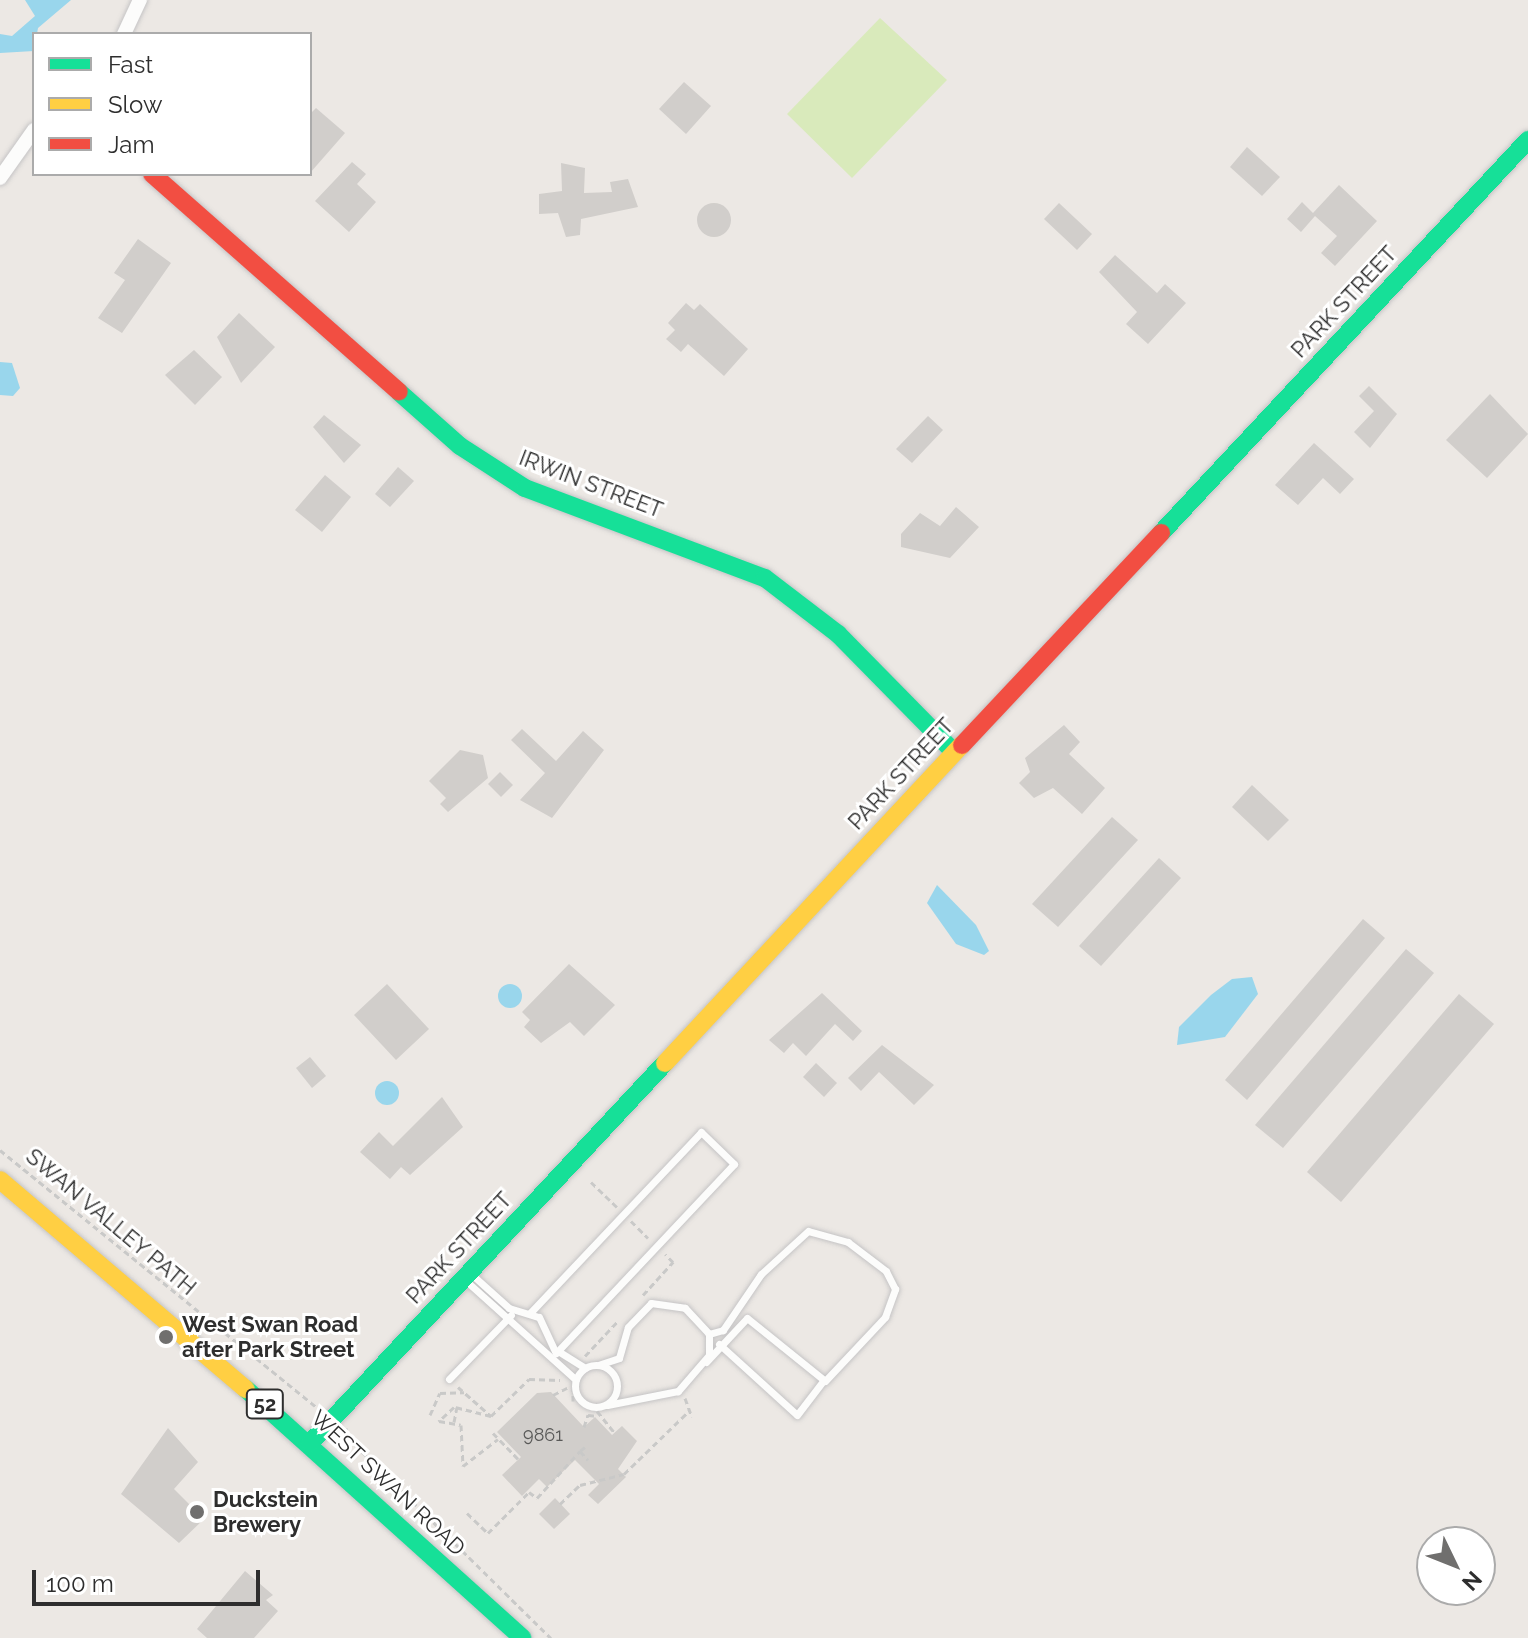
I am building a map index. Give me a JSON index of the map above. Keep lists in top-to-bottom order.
{
  "streets": {
    "street": [
      "PARK STREET",
      "IRWIN STREET",
      "52",
      "WEST SWAN ROAD"
    ],
    "path": ["SWAN VALLEY PATH"]
  },
  "crossings": [
    ["PARK STREET", "IRWIN STREET"],
    ["PARK STREET", "SWAN VALLEY PATH"],
    ["PARK STREET", "WEST SWAN ROAD"]
  ],
  "places": ["West Swan Road after Park Street", "Duckstein Brewery"],
  "house_numbers": ["9861"],
  "legend": ["Fast", "Slow", "Jam"],
  "scale_bar": "100 m",
  "north": "bottom right"
}
